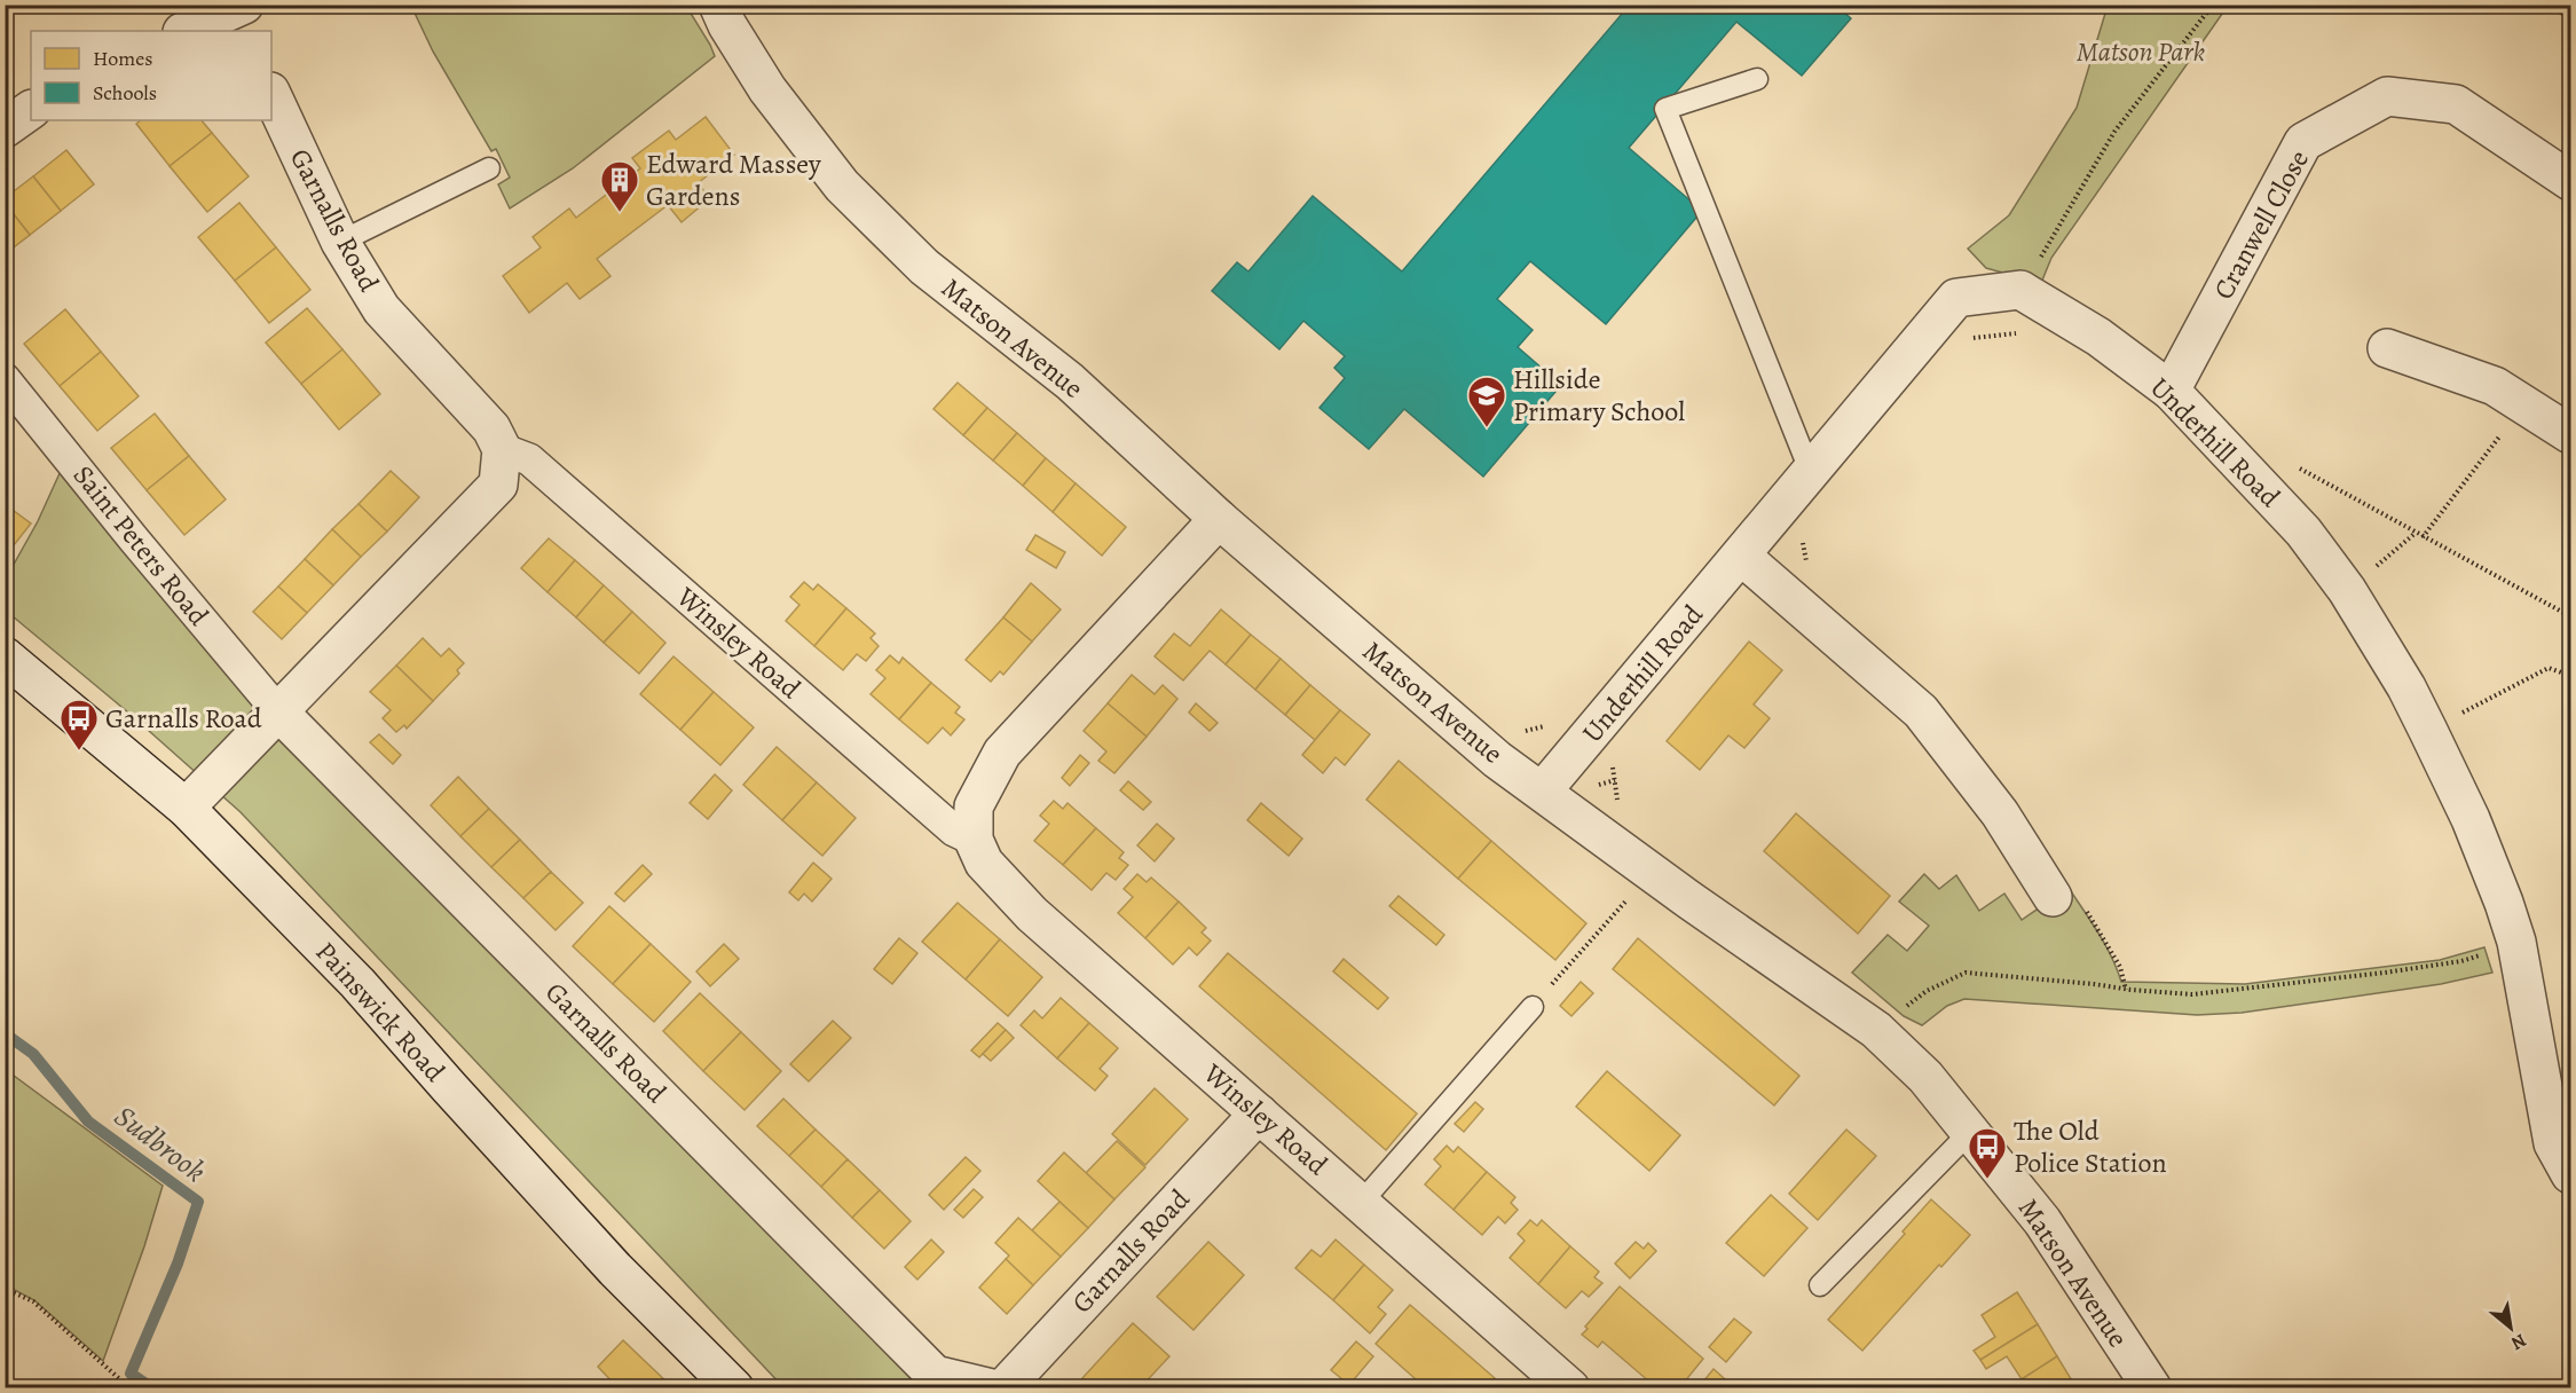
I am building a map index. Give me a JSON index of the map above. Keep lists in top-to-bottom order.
{
  "streets": {
    "street": [
      "Garnalls Road",
      "Cranwell Close",
      "Matson Avenue",
      "Underhill Road",
      "Saint Peters Road",
      "Winsley Road",
      "Painswick Road"
    ]
  },
  "crossings": [
    ["Garnalls Road", "Saint Peters Road"],
    ["Garnalls Road", "Winsley Road"],
    ["Cranwell Close", "Underhill Road"],
    ["Matson Avenue", "Underhill Road"],
    ["Matson Avenue", "Winsley Road"]
  ],
  "water": ["Sudbrook"],
  "parks": ["Matson Park"],
  "places": {
    "building": ["Edward Massey Gardens"],
    "school or university": ["Hillside Primary School"],
    "bus stop": ["Garnalls Road", "The Old Police Station"]
  },
  "legend": ["Homes", "Schools"],
  "north": "bottom right"
}
